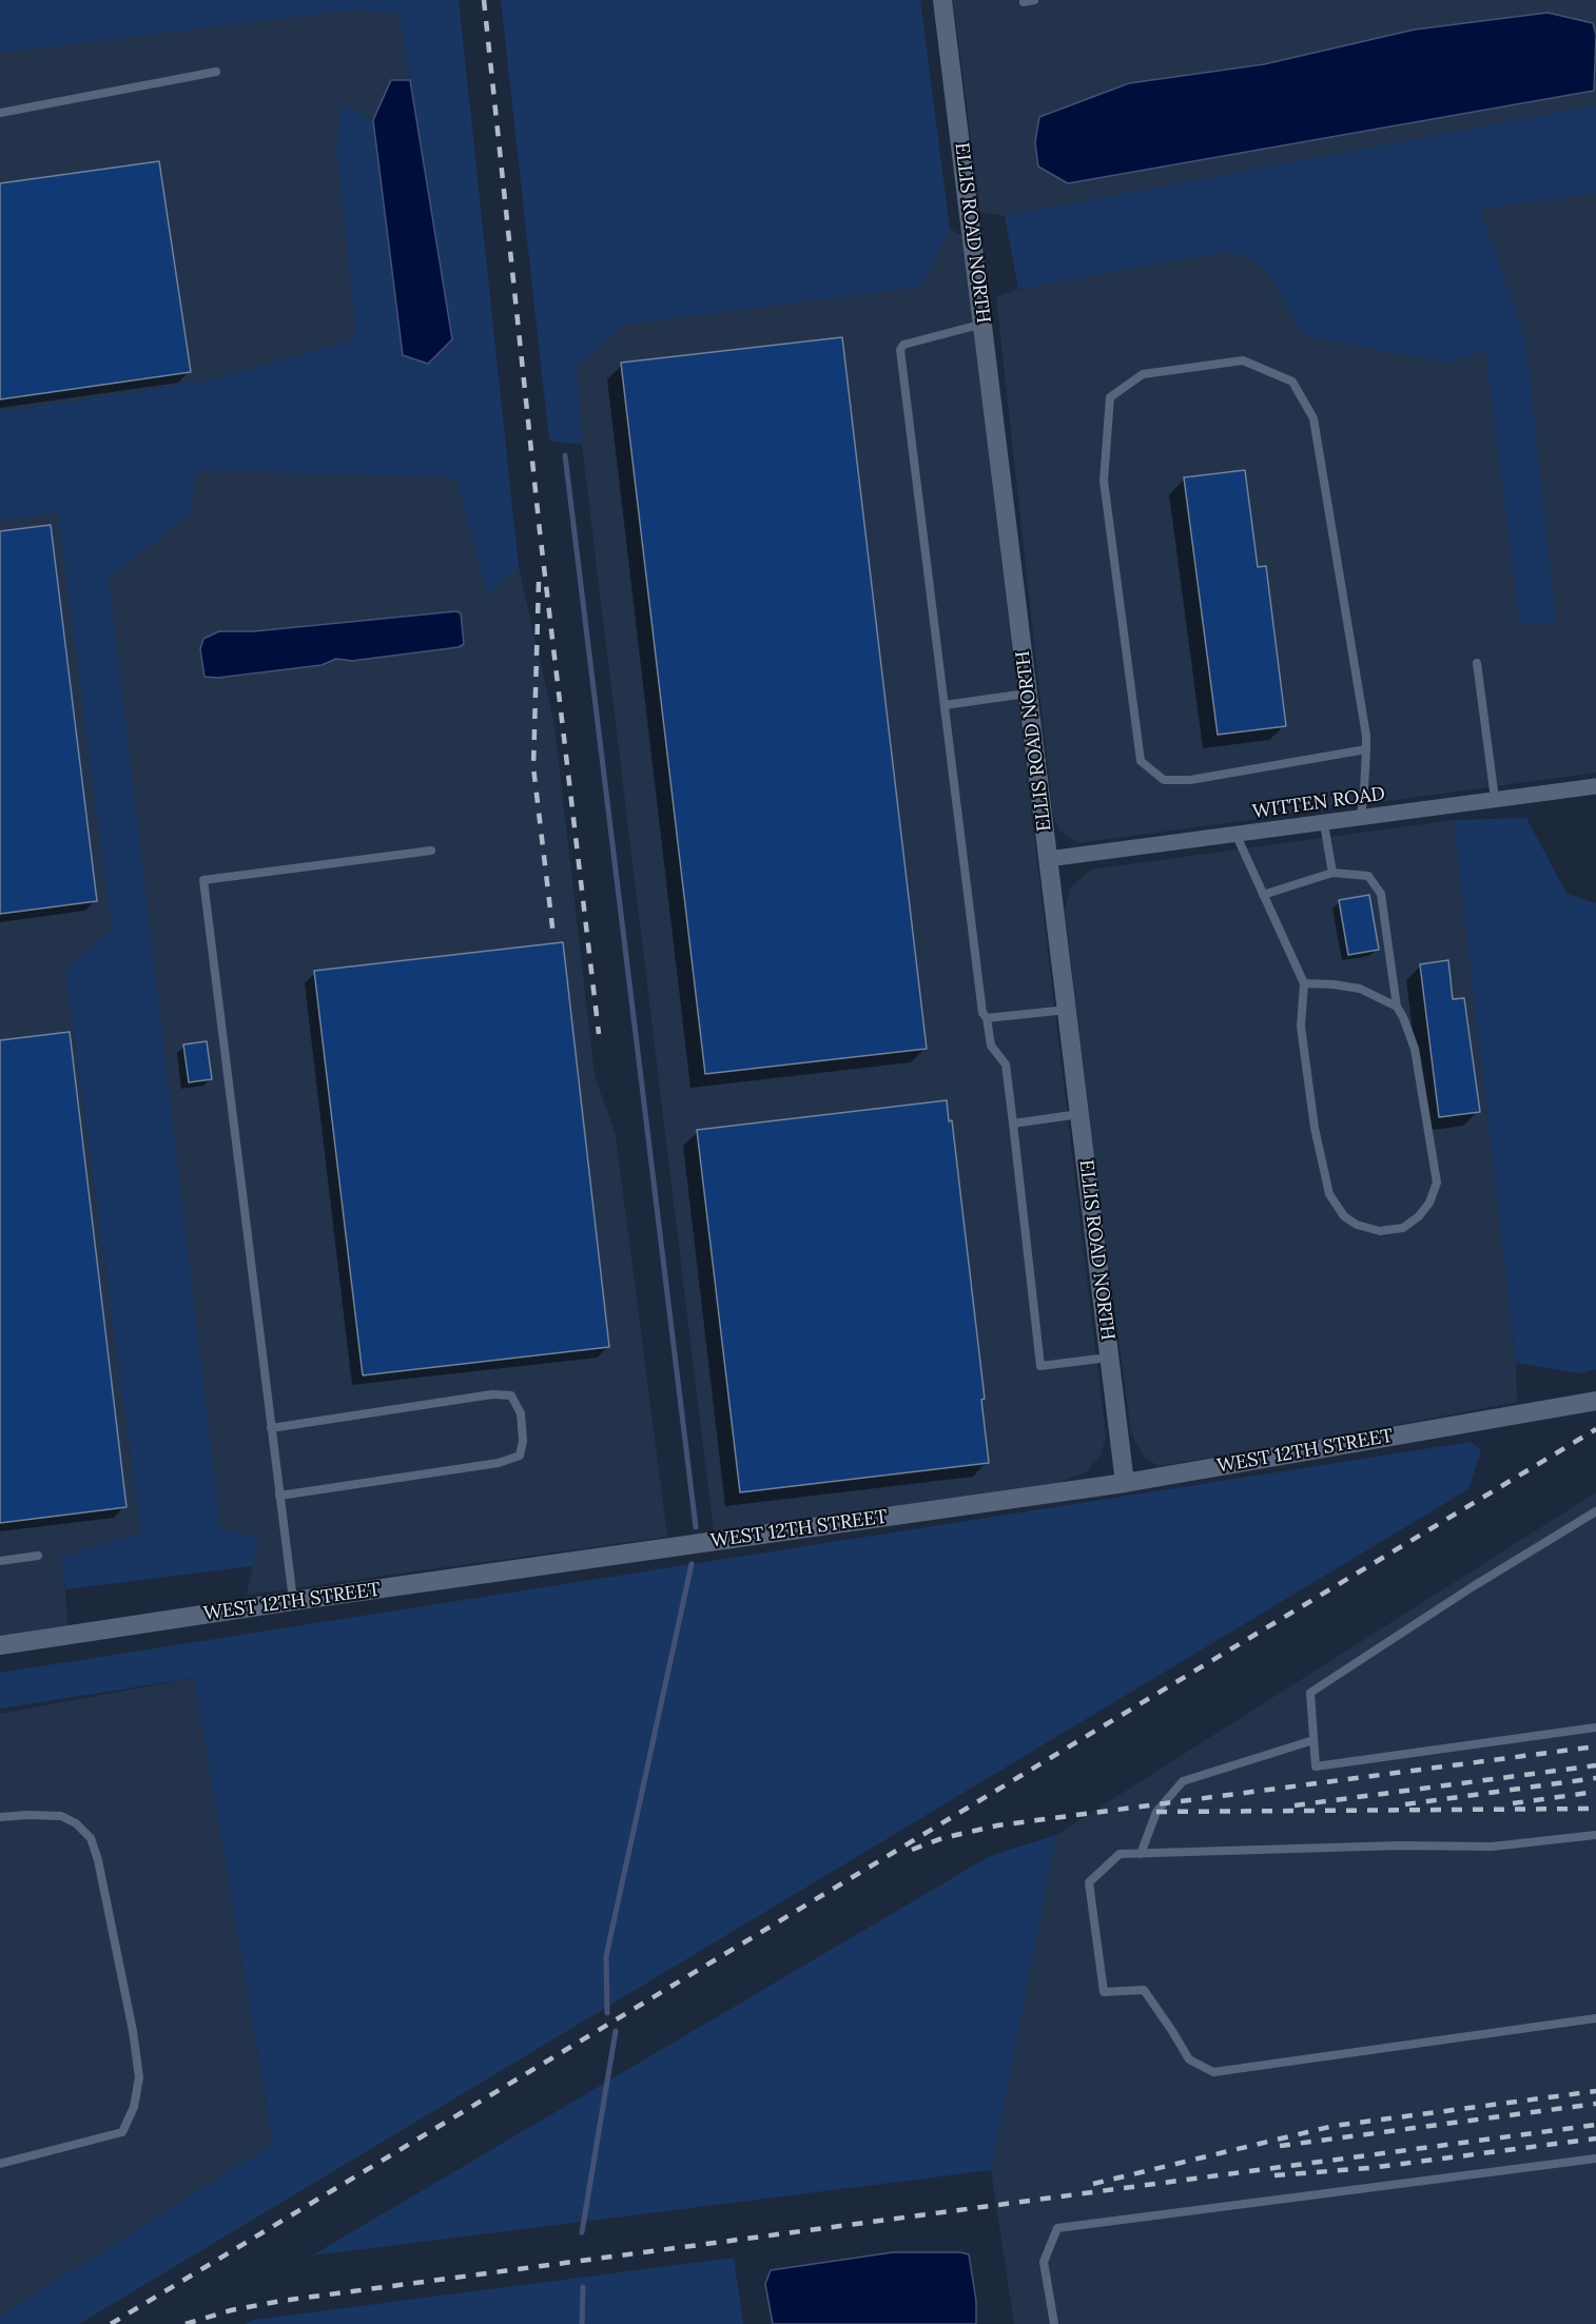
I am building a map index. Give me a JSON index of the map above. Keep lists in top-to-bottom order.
{
  "streets": {
    "street": ["ELLIS ROAD NORTH", "WITTEN ROAD", "WEST 12TH STREET"]
  },
  "crossings": [
    ["ELLIS ROAD NORTH", "WITTEN ROAD"],
    ["ELLIS ROAD NORTH", "WEST 12TH STREET"]
  ]
}
